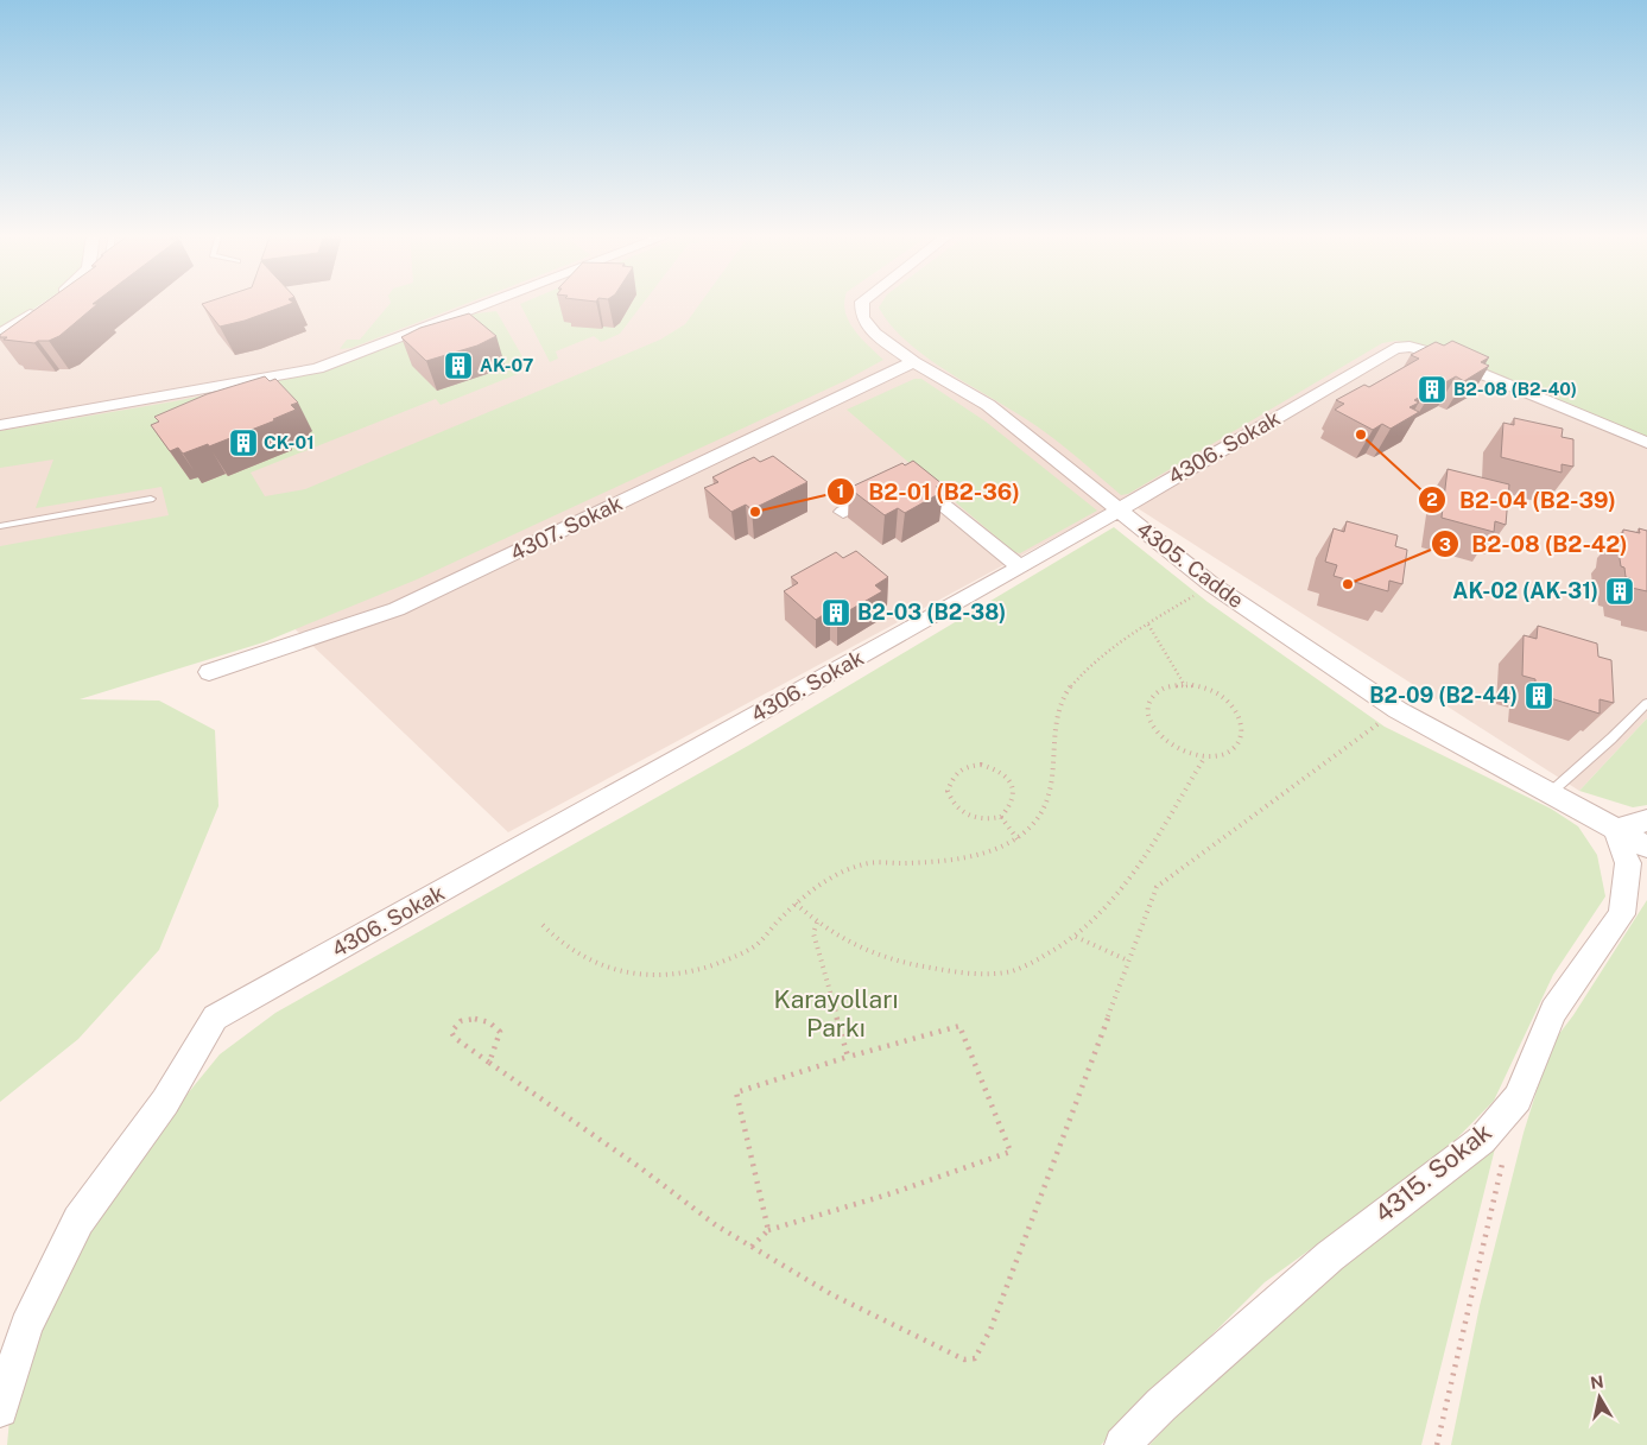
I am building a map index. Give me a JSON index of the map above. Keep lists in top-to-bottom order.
{
  "streets": {
    "street": [
      "4306. Sokak",
      "4307. Sokak",
      "4305. Cadde",
      "4315. Sokak"
    ]
  },
  "crossings": [
    ["4306. Sokak", "4305. Cadde"],
    ["4307. Sokak", "4305. Cadde"],
    ["4305. Cadde", "4315. Sokak"]
  ],
  "parks": ["Karayolları Parkı"],
  "places": {
    "building": [
      "AK-07",
      "B2-08 (B2-40)",
      "CK-01",
      "AK-02 (AK-31)",
      "B2-03 (B2-38)",
      "B2-09 (B2-44)"
    ],
    "other": ["B2-04 (B2-39)", "B2-01 (B2-36)", "B2-08 (B2-42)"]
  },
  "north": "top"
}
